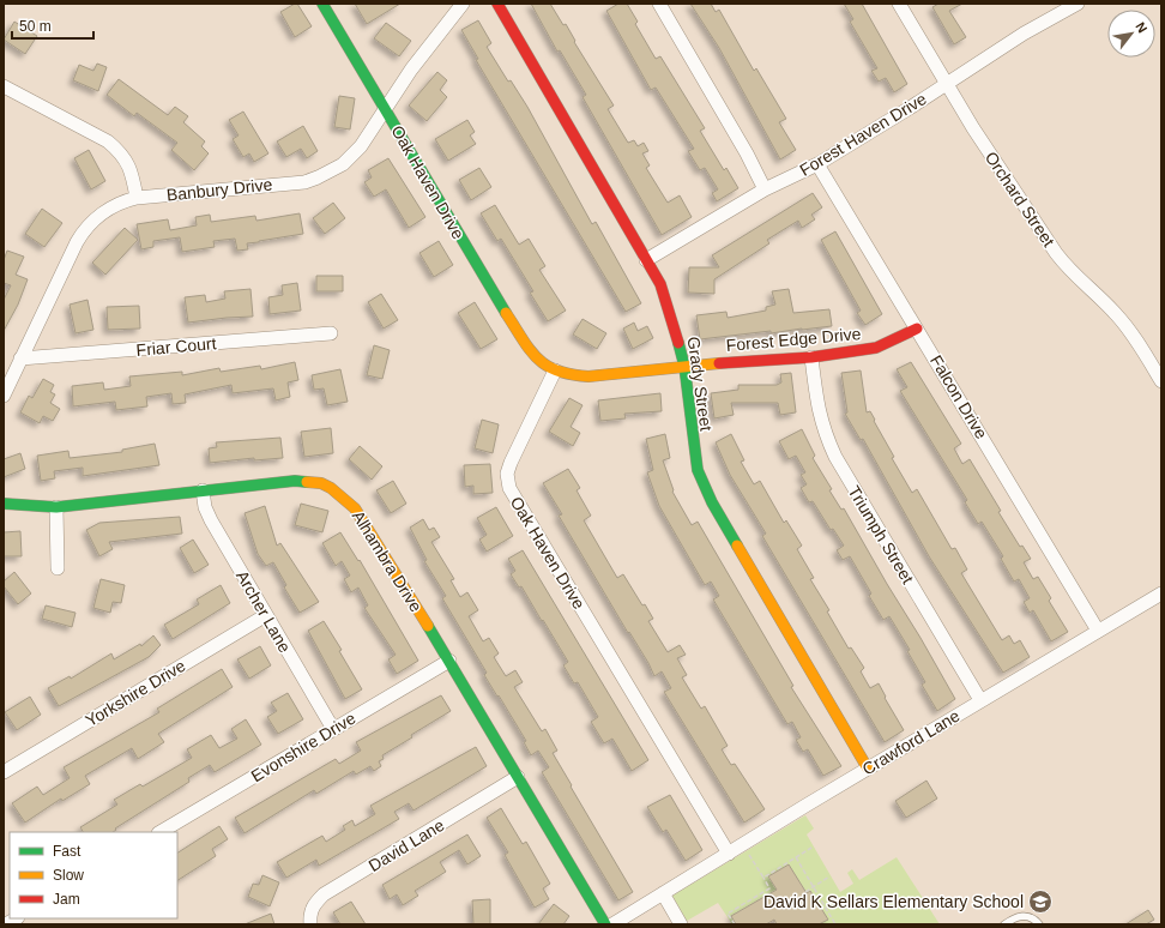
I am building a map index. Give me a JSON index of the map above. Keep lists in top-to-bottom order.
{
  "streets": {
    "street": [
      "Forest Haven Drive",
      "Oak Haven Drive",
      "Banbury Drive",
      "Orchard Street",
      "Forest Edge Drive",
      "Friar Court",
      "Grady Street",
      "Falcon Drive",
      "Triumph Street",
      "Alhambra Drive",
      "Archer Lane",
      "Yorkshire Drive",
      "Crawford Lane",
      "Evonshire Drive",
      "David Lane"
    ]
  },
  "crossings": [
    ["Forest Haven Drive", "Orchard Street"],
    ["Forest Haven Drive", "Grady Street"],
    ["Forest Haven Drive", "Falcon Drive"],
    ["Oak Haven Drive", "Banbury Drive"],
    ["Oak Haven Drive", "Forest Edge Drive"],
    ["Oak Haven Drive", "Crawford Lane"],
    ["Banbury Drive", "Friar Court"],
    ["Forest Edge Drive", "Grady Street"],
    ["Forest Edge Drive", "Falcon Drive"],
    ["Forest Edge Drive", "Triumph Street"],
    ["Grady Street", "Crawford Lane"],
    ["Falcon Drive", "Crawford Lane"],
    ["Triumph Street", "Crawford Lane"],
    ["Alhambra Drive", "Archer Lane"],
    ["Alhambra Drive", "Evonshire Drive"],
    ["Alhambra Drive", "David Lane"],
    ["Archer Lane", "Yorkshire Drive"],
    ["Archer Lane", "Evonshire Drive"]
  ],
  "places": {
    "school or university": ["David K Sellars Elementary School"]
  },
  "legend": ["Fast", "Slow", "Jam"],
  "scale_bar": "50 m",
  "north": "top right"
}
